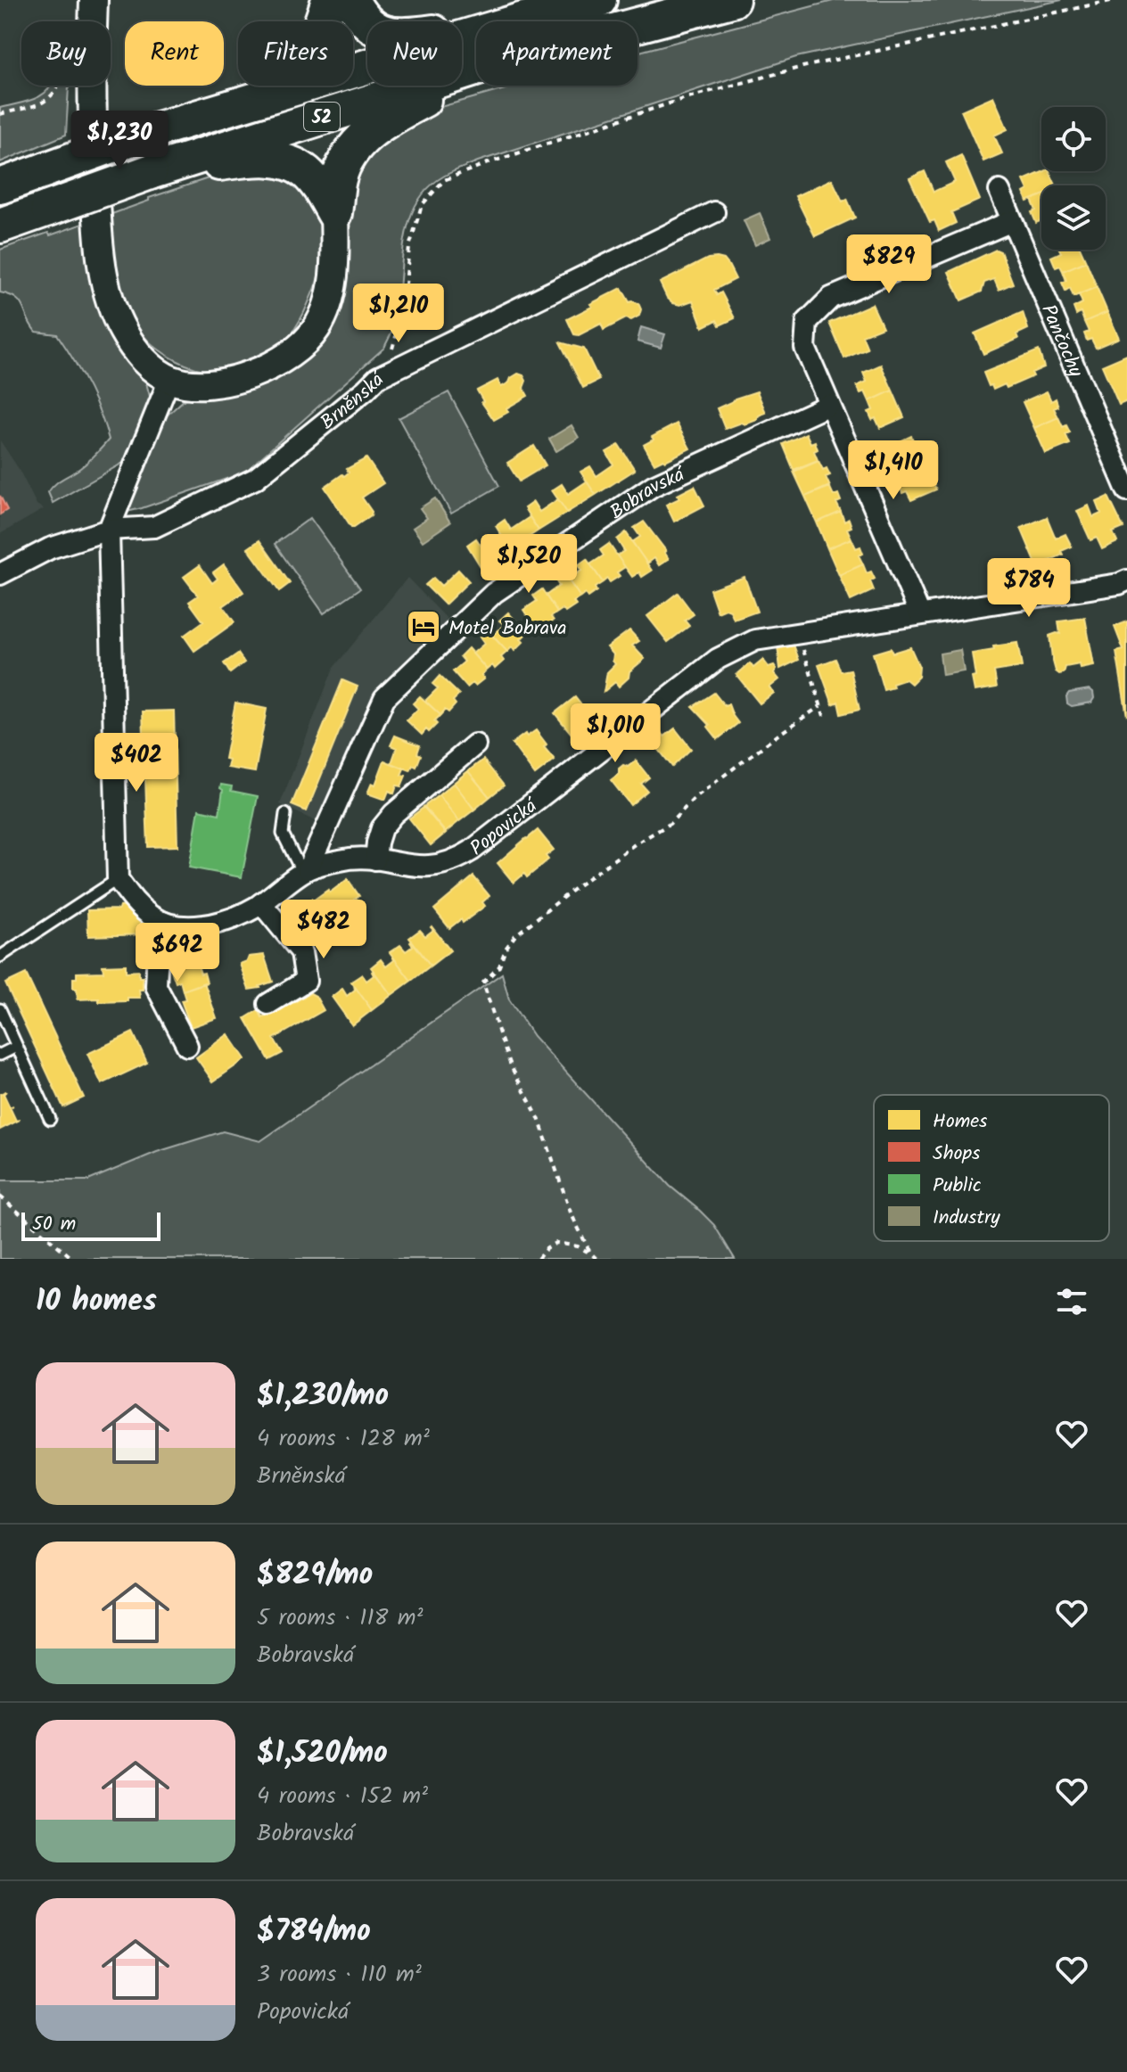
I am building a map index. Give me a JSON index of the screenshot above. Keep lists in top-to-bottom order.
{
  "streets": {
    "highway": ["52"],
    "street": [
      "Pančochy",
      "Brněnská",
      "Bobravská",
      "Popovická"
    ]
  },
  "crossings": [
    ["Bobravská", "Popovická"]
  ],
  "places": {
    "hotel": ["Motel Bobrava"]
  },
  "legend": [
    "Homes",
    "Shops",
    "Public",
    "Industry"
  ],
  "scale_bar": "50 m",
  "page": {
    "chip": [
      "Buy",
      "Rent",
      "Filters",
      "New",
      "Apartment"
    ],
    "price": [
      "$1,230",
      "$829",
      "$1,210",
      "$1,410",
      "$1,520",
      "$784",
      "$1,010",
      "$402",
      "$482",
      "$692"
    ],
    "scale": "50 m",
    "heading": "10 homes",
    "list": [
      {
        "name": "$1,230/mo",
        "note": "4 rooms · 128 m² · Brněnská"
      },
      {
        "name": "$829/mo",
        "note": "5 rooms · 118 m² · Bobravská"
      },
      {
        "name": "$1,520/mo",
        "note": "4 rooms · 152 m² · Bobravská"
      },
      {
        "name": "$784/mo",
        "note": "3 rooms · 110 m² · Popovická"
      }
    ]
  }
}
